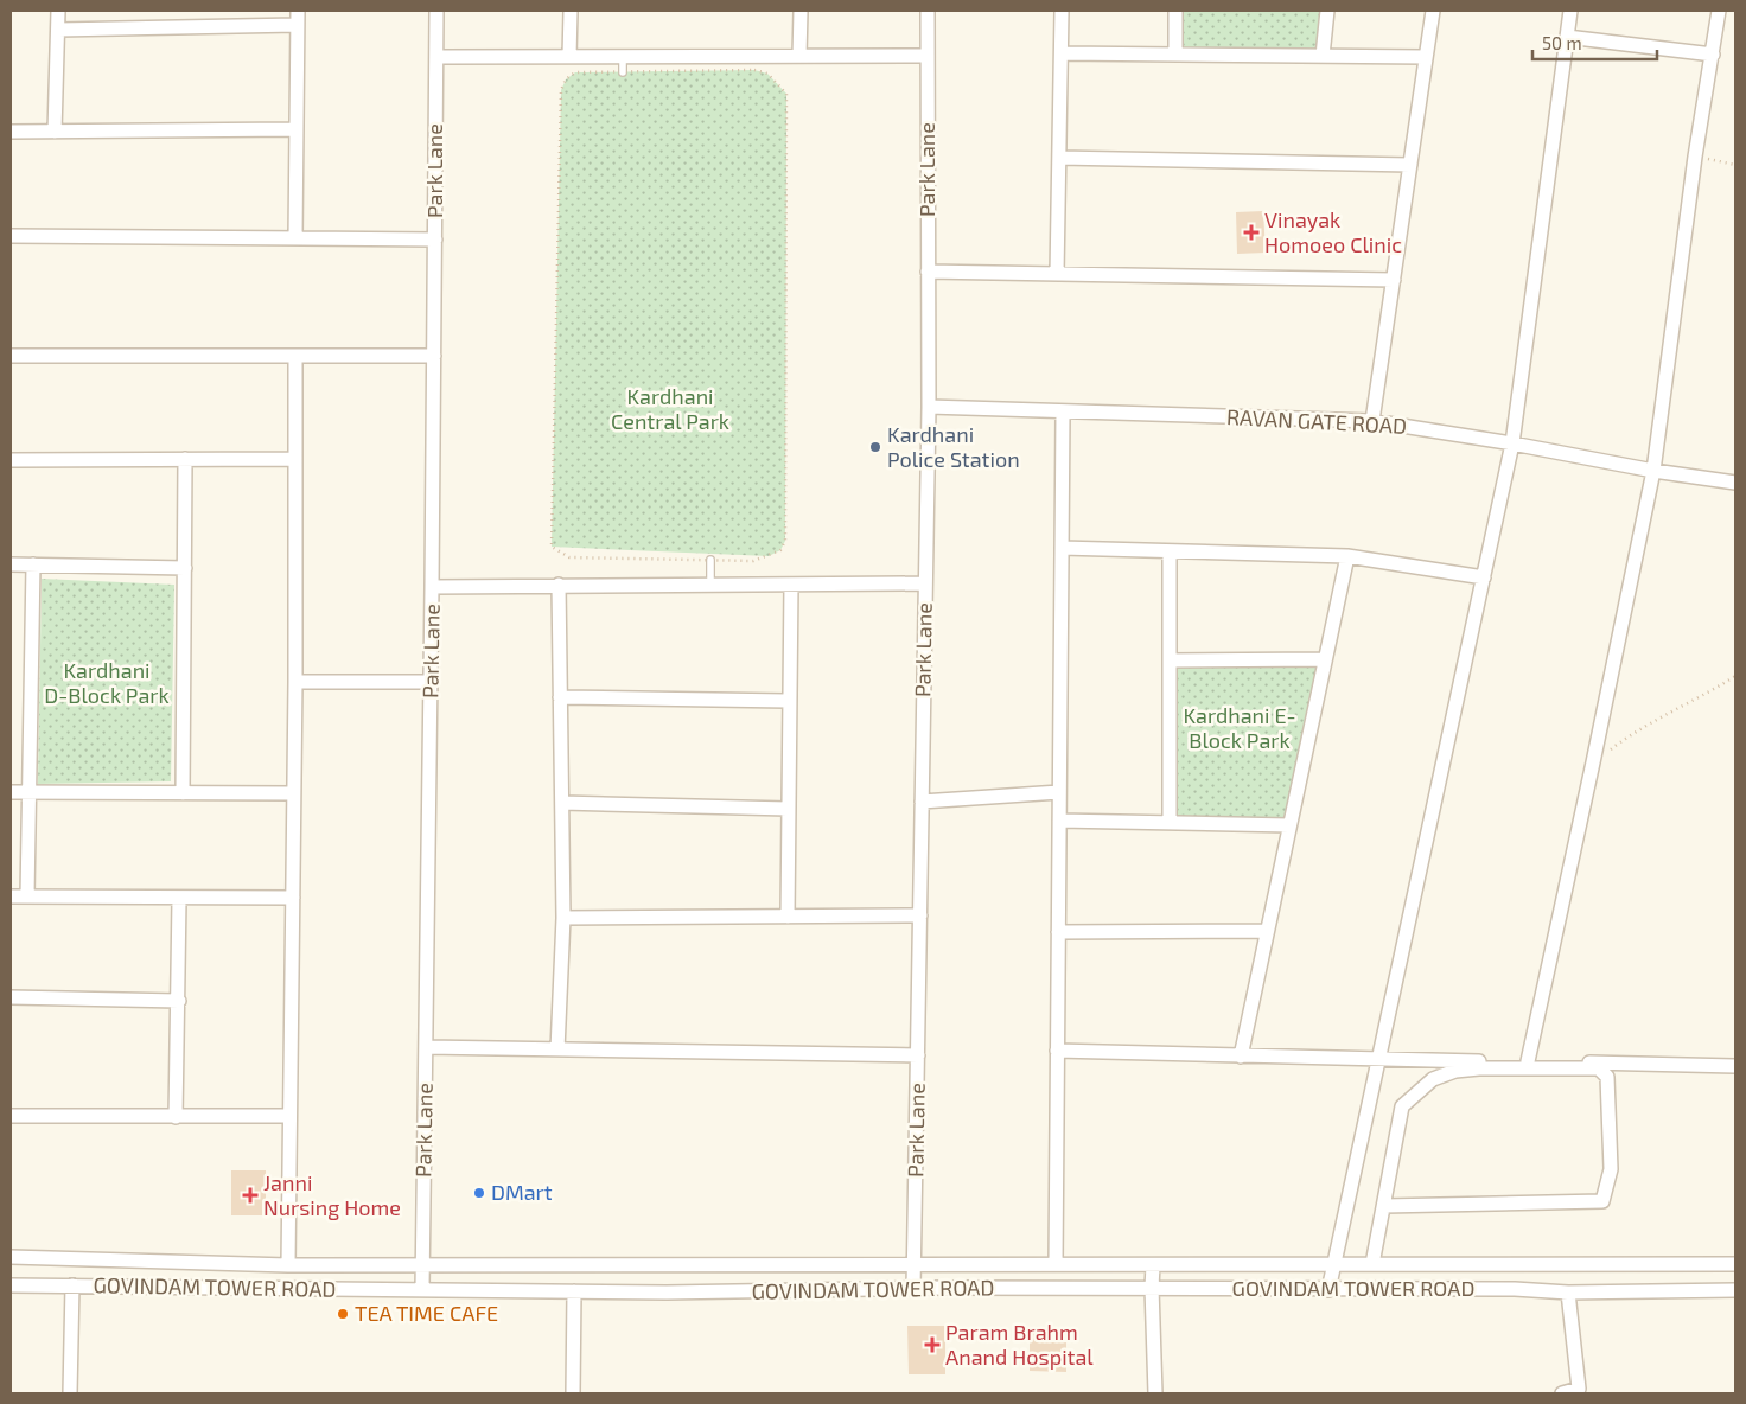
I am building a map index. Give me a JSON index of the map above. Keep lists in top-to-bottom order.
{
  "streets": {
    "street": ["Park Lane", "RAVAN GATE ROAD", "GOVINDAM TOWER ROAD"]
  },
  "crossings": [
    ["Park Lane", "RAVAN GATE ROAD"],
    ["Park Lane", "GOVINDAM TOWER ROAD"]
  ],
  "parks": ["Kardhani Central Park", "Kardhani D-Block Park", "Kardhani E- Block Park"],
  "places": {
    "health": ["Vinayak Homoeo Clinic", "Janni Nursing Home", "Param Brahm Anand Hospital"],
    "other": ["Kardhani Police Station", "DMart", "TEA TIME CAFE"]
  },
  "scale_bar": "50 m"
}
